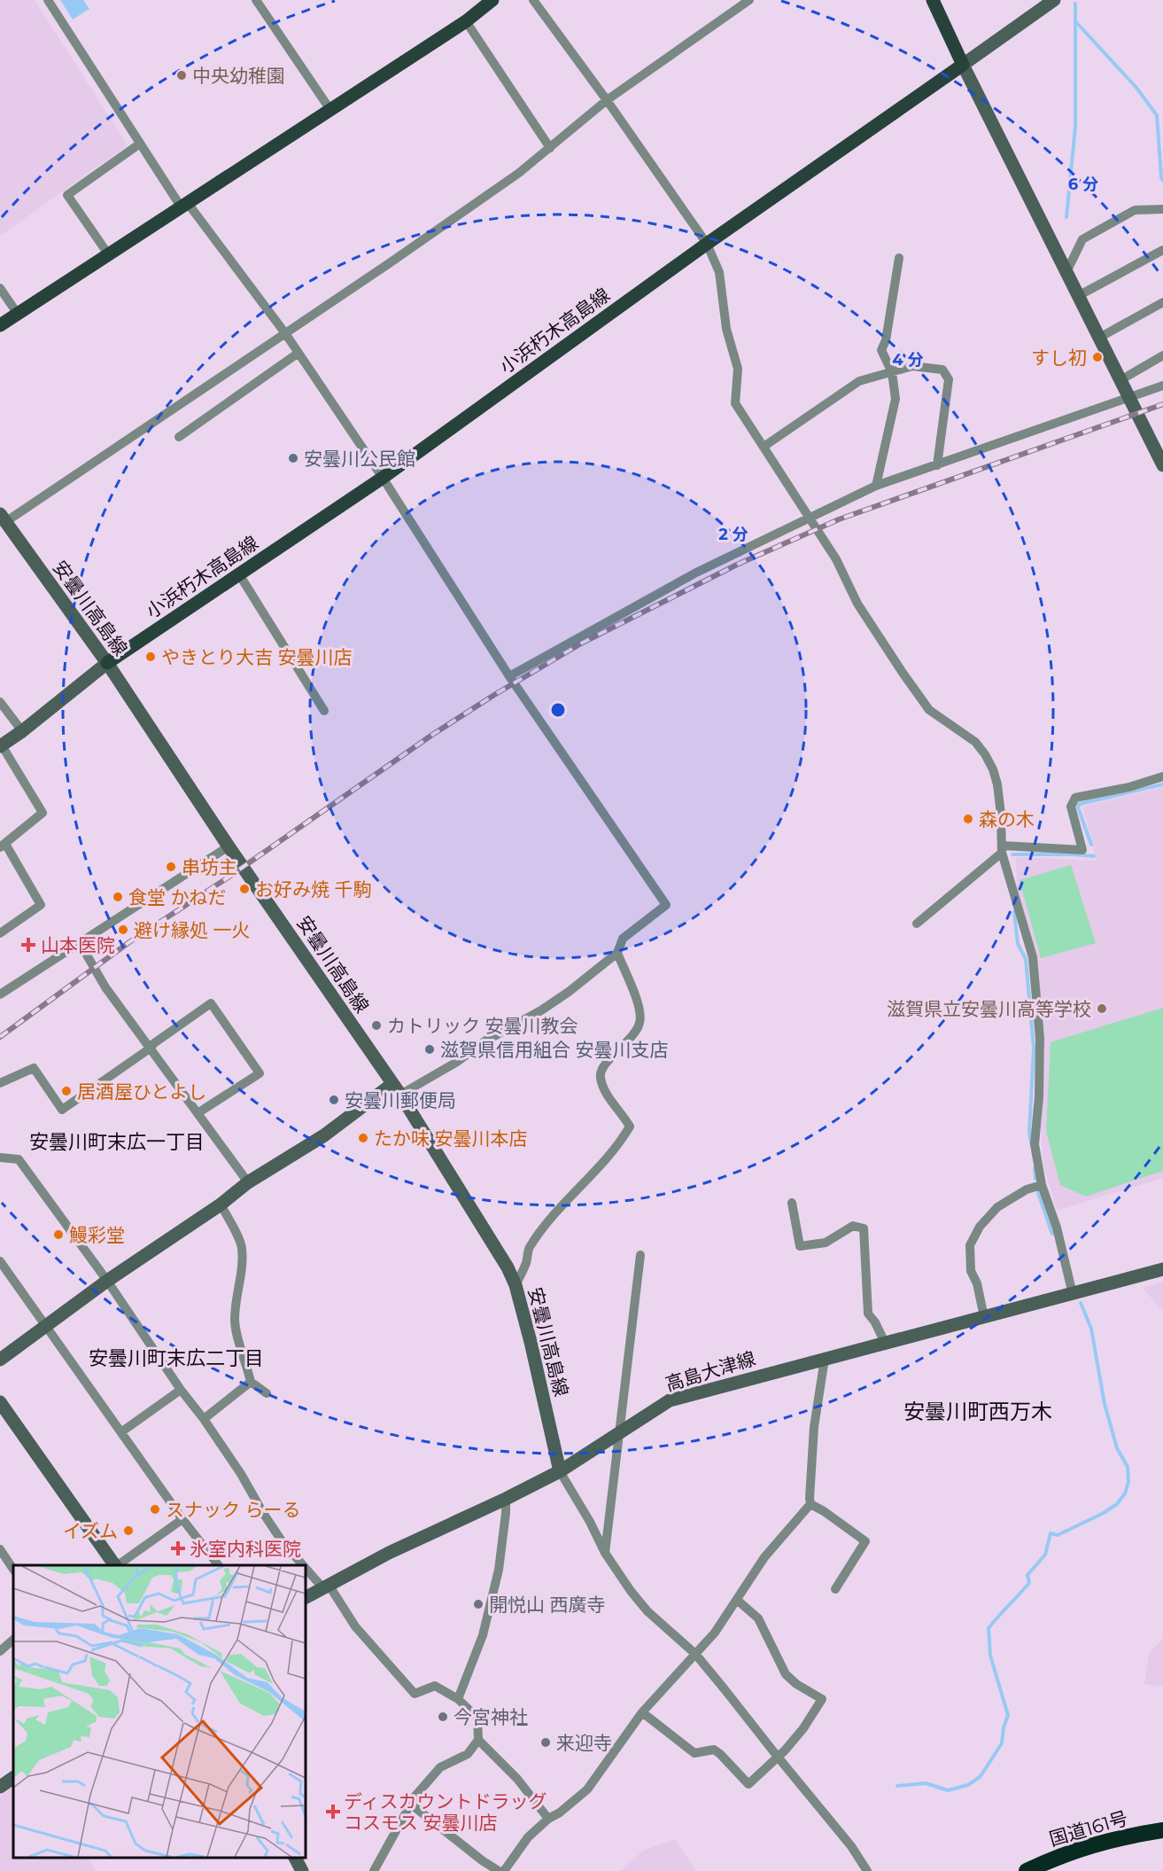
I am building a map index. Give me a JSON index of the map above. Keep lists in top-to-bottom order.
{
  "streets": {
    "highway": ["国道161号"],
    "main road": ["小浜朽木高島線", "安曇川高島線", "高島大津線"]
  },
  "crossings": [
    ["小浜朽木高島線", "安曇川高島線"],
    ["安曇川高島線", "高島大津線"]
  ],
  "districts": ["安曇川町末広一丁目", "安曇川町末広二丁目", "安曇川町西万木"],
  "places": {
    "other": [
      "中央幼稚園",
      "すし初",
      "安曇川公民館",
      "やきとり大吉 安曇川店",
      "森の木",
      "串坊主",
      "お好み焼 千駒",
      "食堂 かねだ",
      "避け縁処 一火",
      "滋賀県立安曇川高等学校",
      "カトリック 安曇川教会",
      "滋賀県信用組合 安曇川支店",
      "居酒屋ひとよし",
      "安曇川郵便局",
      "たか味 安曇川本店",
      "鰻彩堂",
      "スナック らーる",
      "イズム",
      "開悦山 西廣寺",
      "今宮神社",
      "来迎寺"
    ],
    "health": ["山本医院", "氷室内科医院", "ディスカウントドラッグ コスモス 安曇川店"]
  },
  "rings": ["6 分", "4 分", "2 分"]
}
